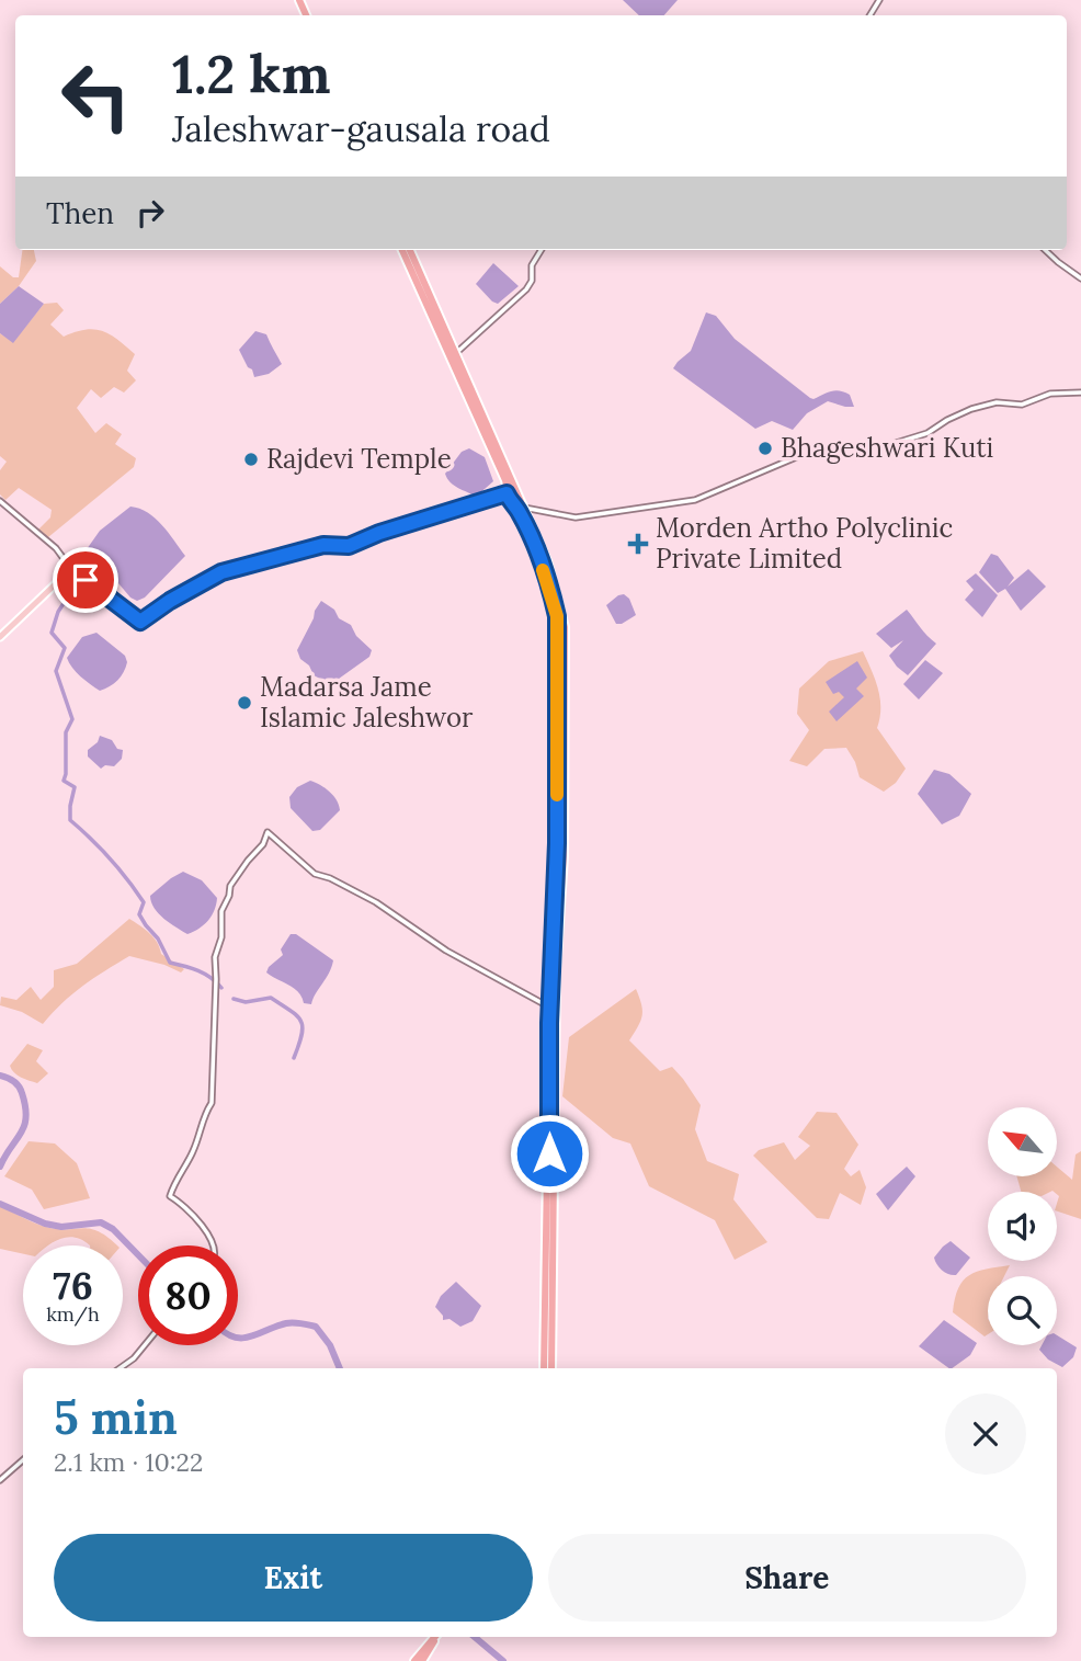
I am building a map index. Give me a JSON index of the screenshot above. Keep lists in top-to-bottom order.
{
  "places": {
    "other": ["Bhageshwari Kuti", "Rajdevi Temple", "Madarsa Jame Islamic Jaleshwor"],
    "health": ["Morden Artho Polyclinic Private Limited"]
  },
  "north": "top left",
  "page": {
    "turn": ["1.2 km", "Jaleshwar-gausala road"],
    "then": "Then",
    "speed": "76 km/h",
    "limit": "80",
    "heading": ["5 min", "2.1 km · 10:22"],
    "buttons": ["Exit", "Share"]
  }
}
